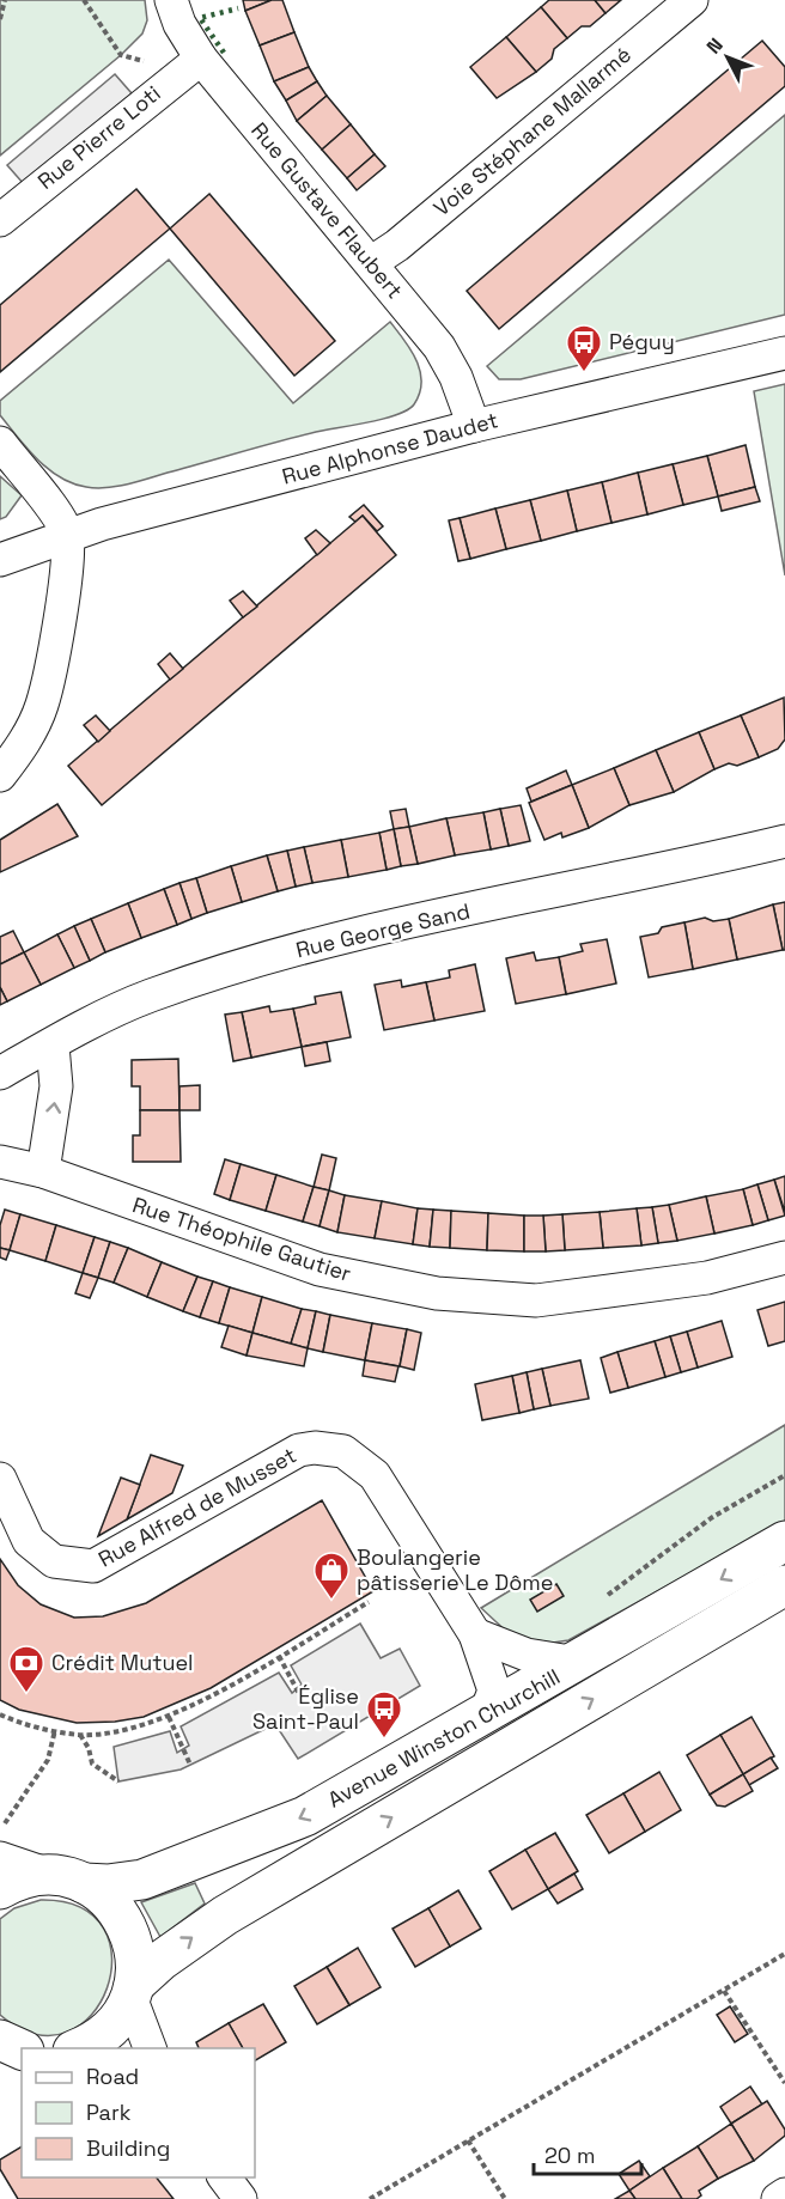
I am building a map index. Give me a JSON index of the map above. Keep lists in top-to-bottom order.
{
  "streets": {
    "main road": ["Avenue Winston Churchill"],
    "street": [
      "Voie Stéphane Mallarmé",
      "Rue Pierre Loti",
      "Rue Gustave Flaubert",
      "Rue Alphonse Daudet",
      "Rue George Sand",
      "Rue Théophile Gautier",
      "Rue Alfred de Musset"
    ]
  },
  "crossings": [
    ["Voie Stéphane Mallarmé", "Rue Gustave Flaubert"],
    ["Rue Pierre Loti", "Rue Gustave Flaubert"],
    ["Rue Gustave Flaubert", "Rue Alphonse Daudet"],
    ["Rue Alfred de Musset", "Avenue Winston Churchill"]
  ],
  "places": {
    "bus stop": ["Péguy", "Église Saint-Paul"],
    "shop": ["Boulangerie pâtisserie Le Dôme"],
    "bank": ["Crédit Mutuel"]
  },
  "legend": ["Road", "Park", "Building"],
  "scale_bar": "20 m",
  "north": "top left"
}
